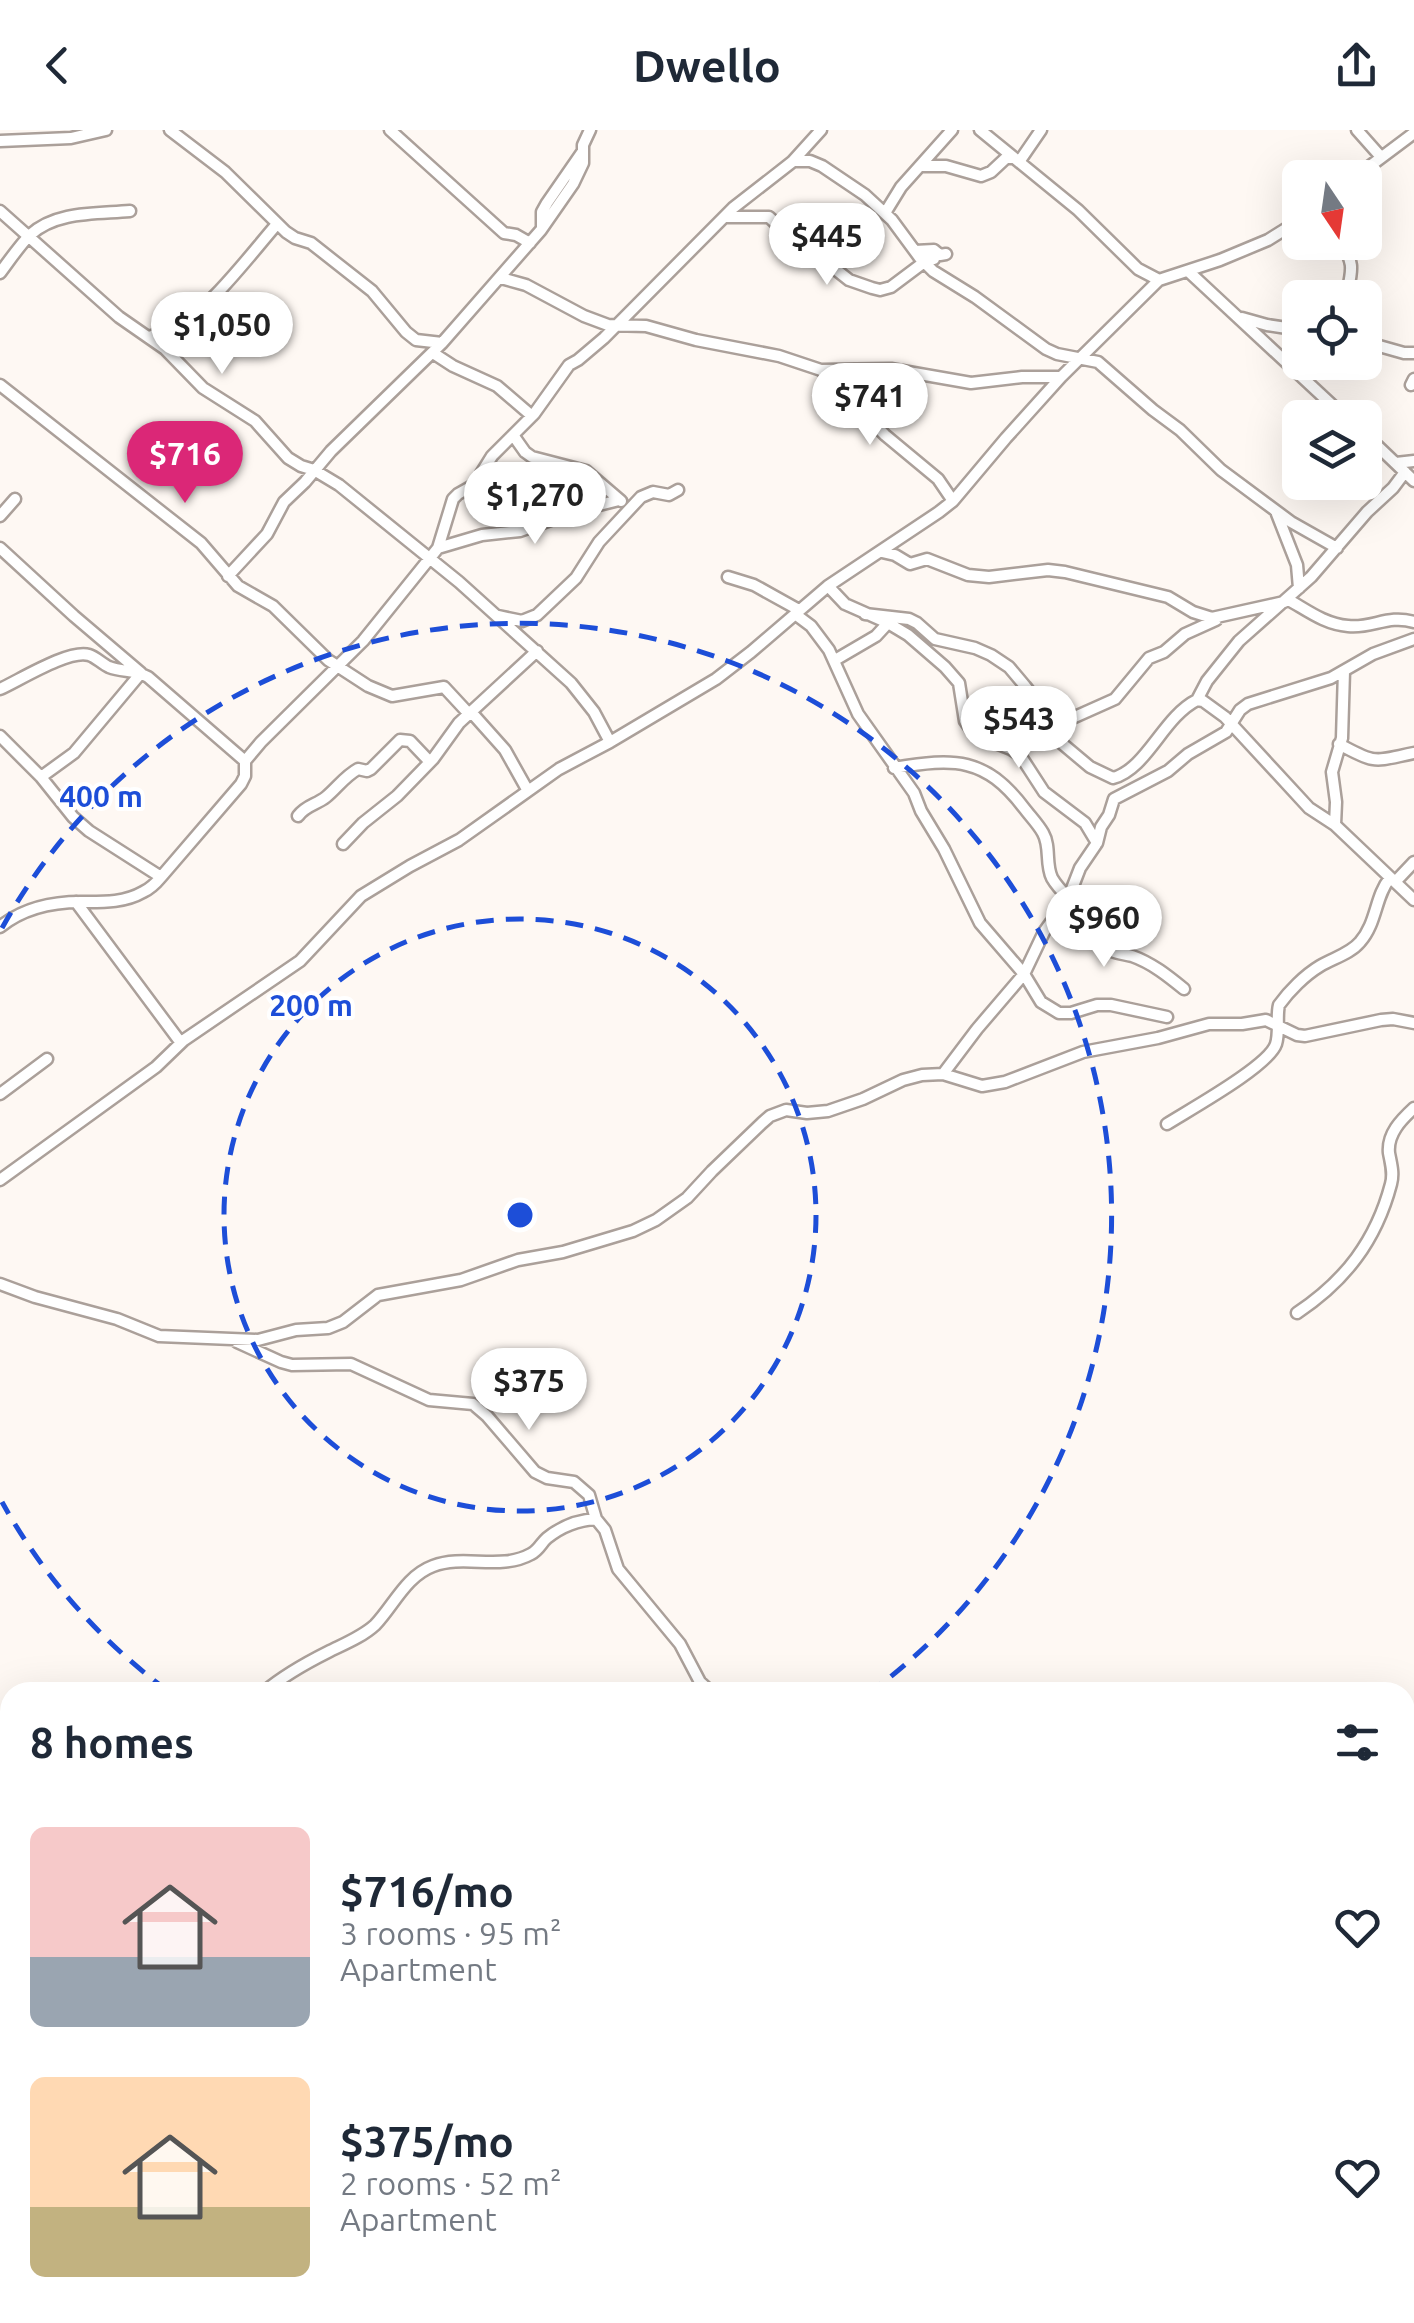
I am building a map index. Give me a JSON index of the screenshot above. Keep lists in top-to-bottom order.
{
  "north": "bottom",
  "page": {
    "header": "Dwello",
    "price": [
      "$445",
      "$1,050",
      "$741",
      "$716",
      "$1,270",
      "$543",
      "$960",
      "$375"
    ],
    "heading": "8 homes",
    "list": [
      {
        "name": "$716/mo",
        "note": "3 rooms · 95 m² · Apartment"
      },
      {
        "name": "$375/mo",
        "note": "2 rooms · 52 m² · Apartment"
      }
    ]
  },
  "rings": ["400 m", "200 m"]
}
